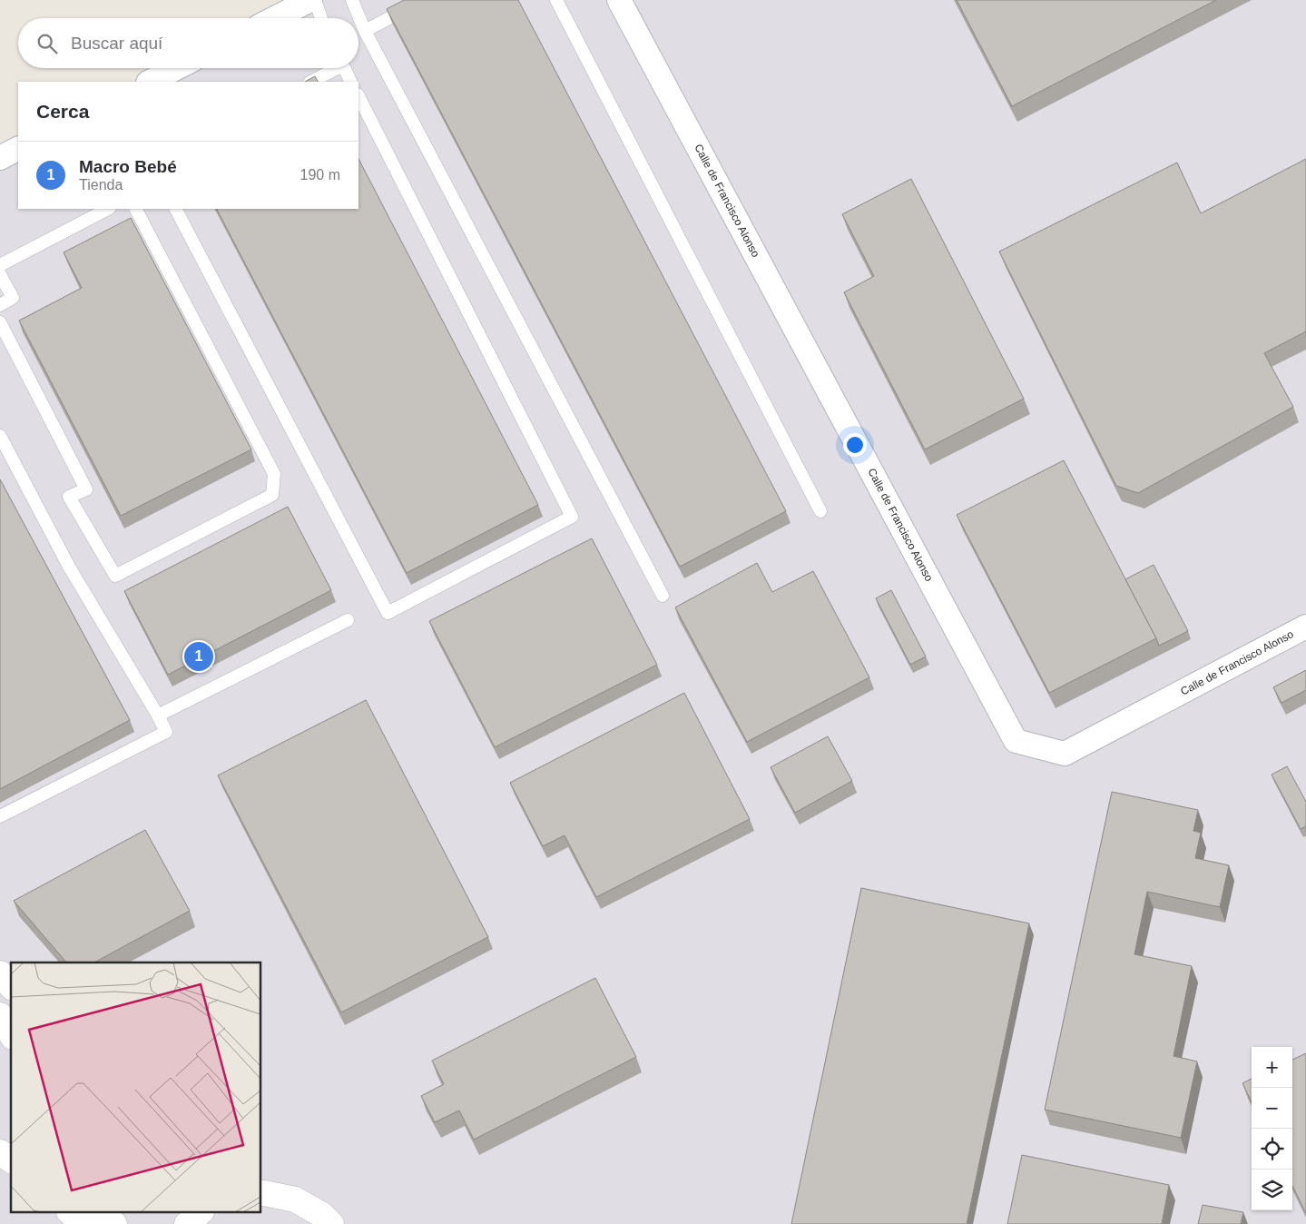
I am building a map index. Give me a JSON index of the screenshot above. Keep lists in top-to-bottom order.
{
  "streets": {
    "street": ["Calle de Francisco Alonso"]
  },
  "page": {
    "search": "Buscar aquí",
    "heading": "Cerca",
    "list": [
      {
        "mark": "1",
        "name": "Macro Bebé",
        "note": "Tienda",
        "value": "190 m"
      }
    ],
    "pins": "1",
    "map_buttons": ["+", "−"]
  }
}
